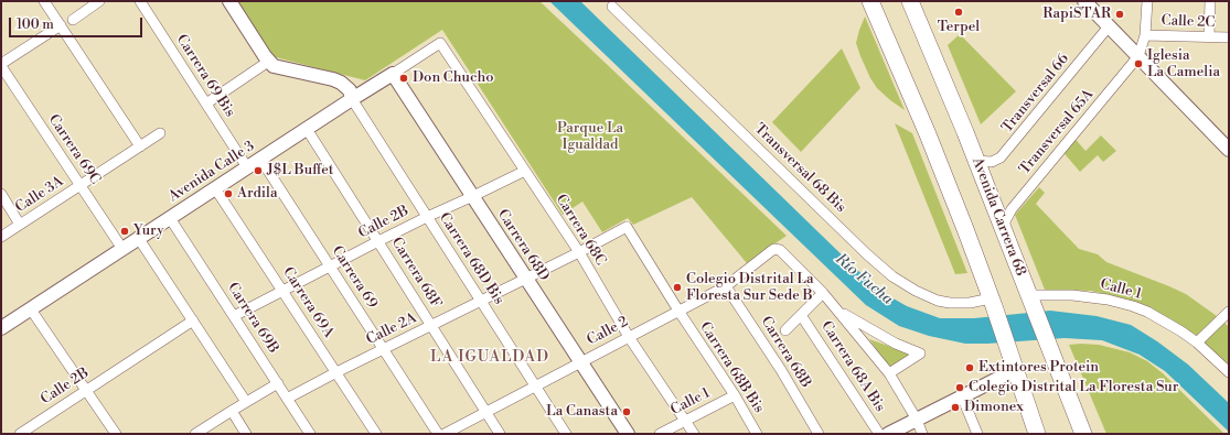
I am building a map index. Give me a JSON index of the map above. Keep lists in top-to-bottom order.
{
  "streets": {
    "main road": ["Avenida Carrera 68"],
    "street": [
      "Calle 2C",
      "Carrera 69 Bis",
      "Transversal 66",
      "Transversal 65A",
      "Carrera 69C",
      "Transversal 68 Bis",
      "Avenida Calle 3",
      "Calle 3A",
      "Calle 2B",
      "Carrera 68C",
      "Carrera 68D",
      "Carrera 68D Bis",
      "Carrera 68F",
      "Carrera 69",
      "Calle 1",
      "Carrera 69A",
      "Carrera 69B",
      "Calle 2A",
      "Calle 2",
      "Carrera 68B",
      "Carrera 68A Bis",
      "Carrera 68B Bis"
    ]
  },
  "crossings": [
    ["Carrera 69 Bis", "Avenida Calle 3"],
    ["Transversal 66", "Avenida Carrera 68"],
    ["Transversal 65A", "Avenida Carrera 68"],
    ["Carrera 69C", "Avenida Calle 3"],
    ["Carrera 69C", "Calle 3A"],
    ["Avenida Calle 3", "Carrera 68C"],
    ["Avenida Calle 3", "Carrera 68D"],
    ["Avenida Calle 3", "Carrera 68D Bis"],
    ["Avenida Calle 3", "Carrera 68F"],
    ["Avenida Calle 3", "Carrera 69"],
    ["Avenida Calle 3", "Carrera 69A"],
    ["Avenida Calle 3", "Carrera 69B"],
    ["Avenida Carrera 68", "Calle 1"],
    ["Calle 2B", "Carrera 68C"],
    ["Calle 2B", "Carrera 68D"],
    ["Calle 2B", "Carrera 68D Bis"],
    ["Calle 2B", "Carrera 68F"],
    ["Calle 2B", "Carrera 69"],
    ["Calle 2B", "Carrera 69A"],
    ["Calle 2B", "Carrera 69B"],
    ["Carrera 68C", "Calle 1"],
    ["Carrera 68C", "Calle 2A"],
    ["Carrera 68C", "Calle 2"],
    ["Carrera 68D", "Calle 2A"],
    ["Carrera 68D", "Calle 2"],
    ["Carrera 68D Bis", "Calle 2A"],
    ["Carrera 68D Bis", "Calle 2"],
    ["Carrera 68F", "Calle 2A"],
    ["Carrera 68F", "Calle 2"],
    ["Carrera 69", "Calle 2A"],
    ["Calle 1", "Carrera 68B Bis"],
    ["Carrera 69A", "Calle 2A"],
    ["Carrera 69B", "Calle 2A"],
    ["Calle 2A", "Carrera 68B Bis"],
    ["Calle 2", "Carrera 68B"],
    ["Calle 2", "Carrera 68B Bis"]
  ],
  "districts": ["LA IGUALDAD"],
  "water": ["Río Fucha"],
  "parks": ["Parque La Igualdad"],
  "places": [
    "Terpel",
    "RapiSTAR",
    "Iglesia La Camelia",
    "Don Chucho",
    "J$L Buffet",
    "Ardila",
    "Yury",
    "Colegio Distrital La Floresta Sur Sede B",
    "Extintores Protein",
    "Colegio Distrital La Floresta Sur",
    "Dimonex",
    "La Canasta"
  ],
  "scale_bar": "100 m"
}
